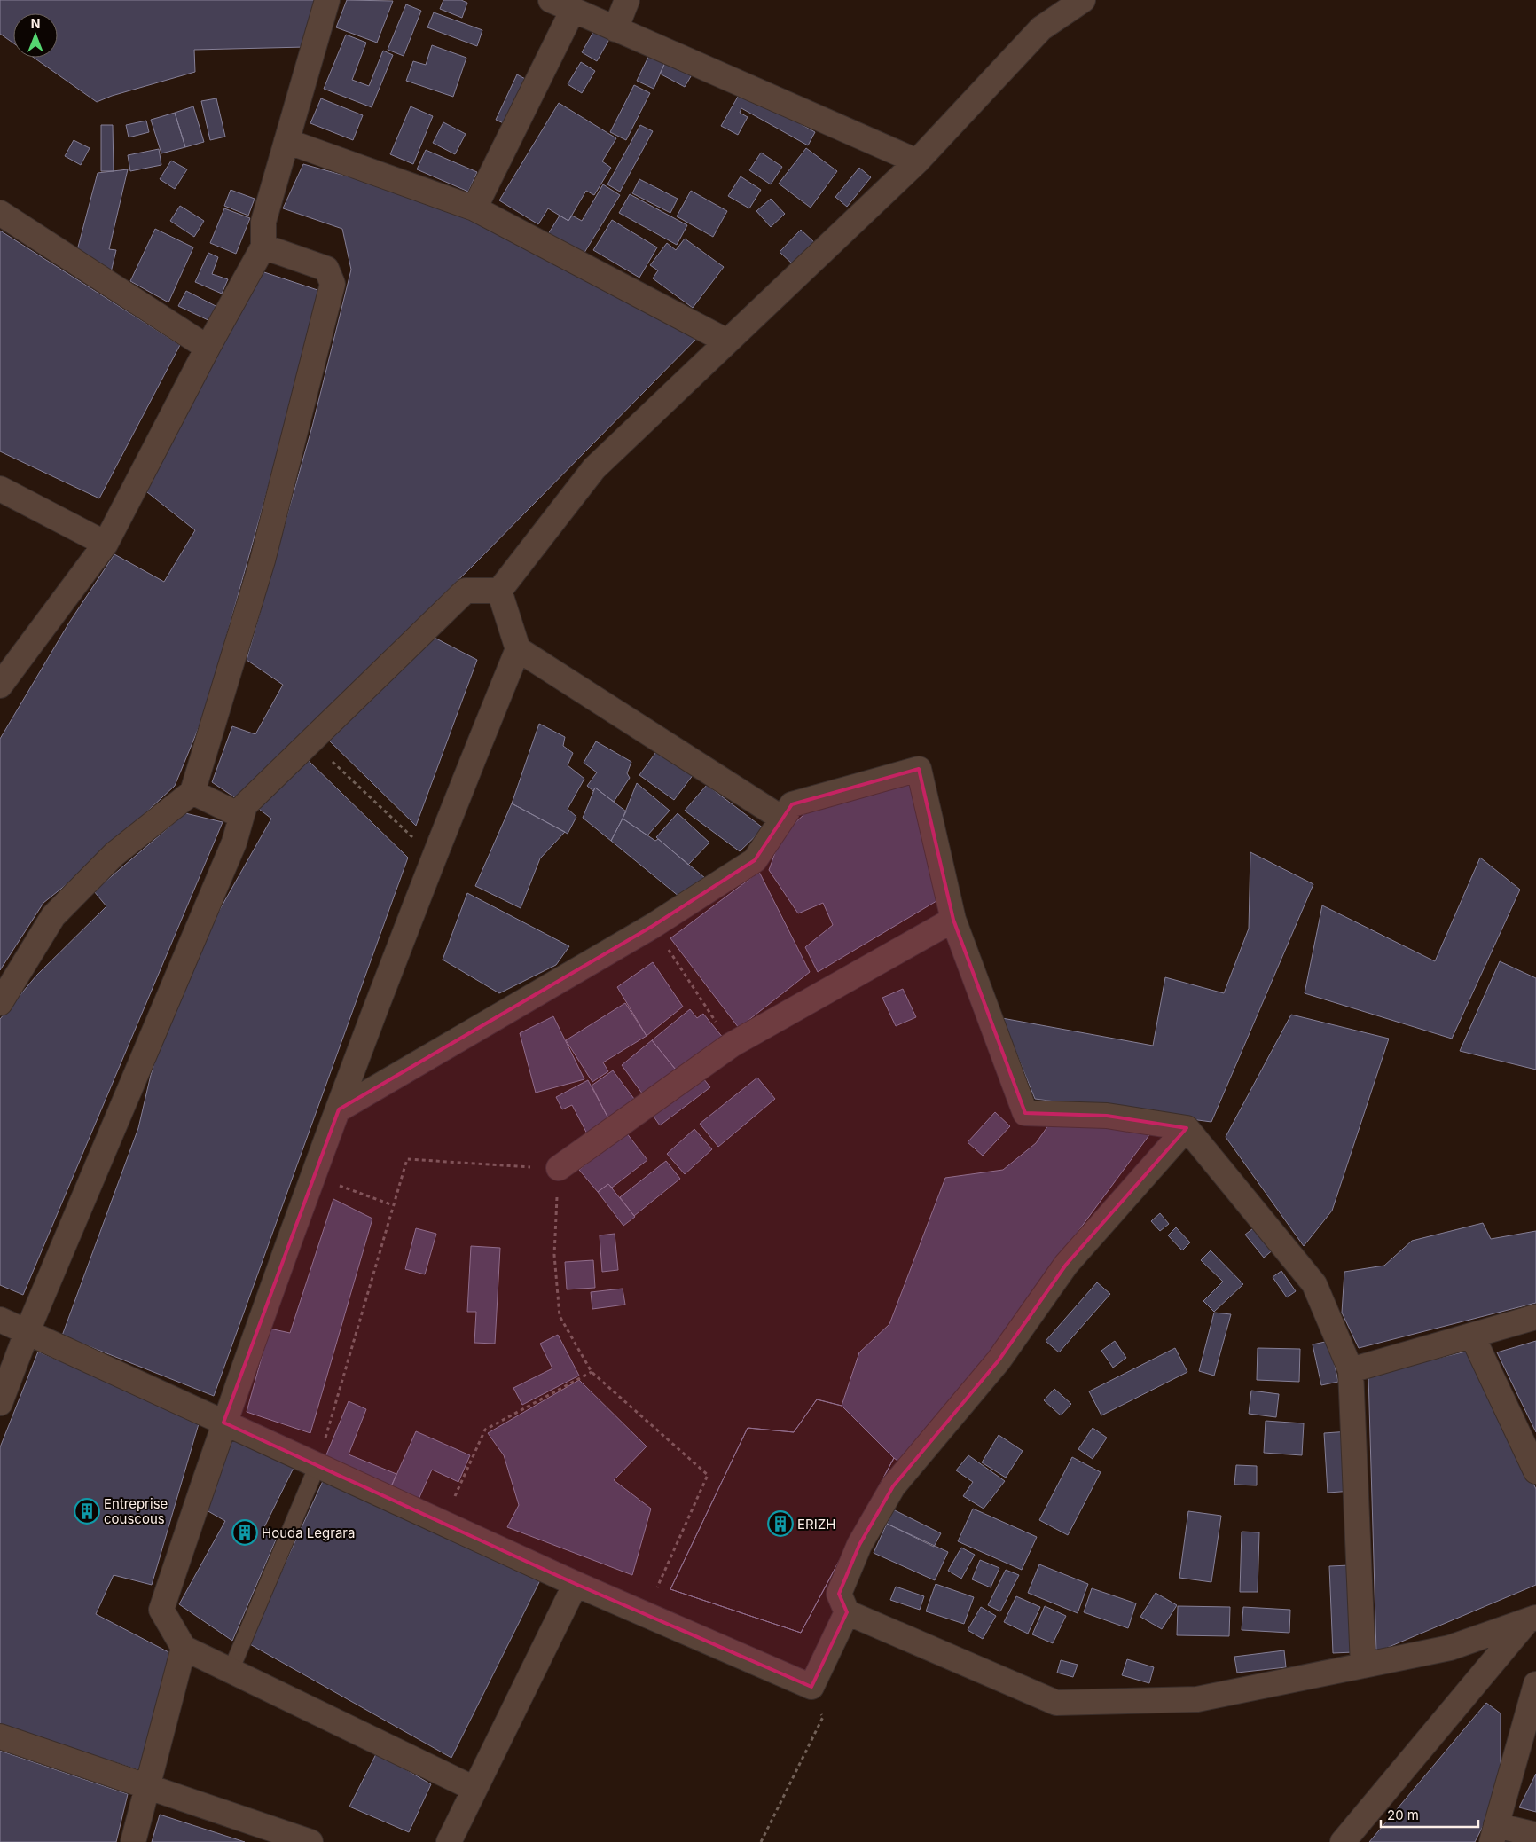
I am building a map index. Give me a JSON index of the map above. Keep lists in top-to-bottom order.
{
  "places": {
    "building": ["Entreprise couscous", "ERIZH", "Houda Legrara"]
  },
  "scale_bar": "20 m",
  "north": "top"
}
